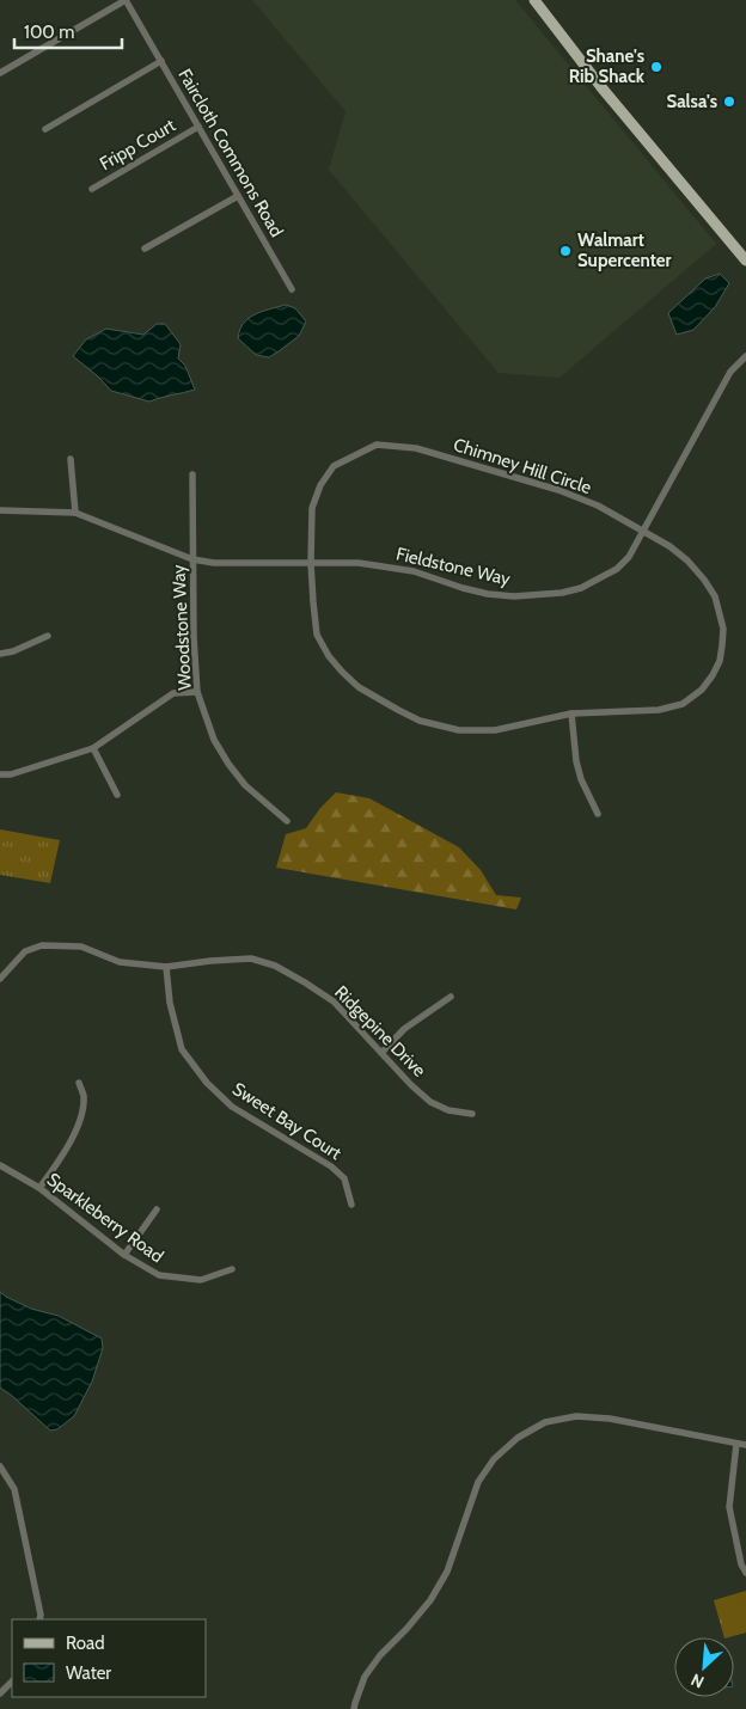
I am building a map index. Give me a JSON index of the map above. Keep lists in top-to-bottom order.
{
  "streets": {
    "street": [
      "Fripp Court",
      "Faircloth Commons Road",
      "Chimney Hill Circle",
      "Fieldstone Way",
      "Woodstone Way",
      "Ridgepine Drive",
      "Sweet Bay Court",
      "Sparkleberry Road"
    ]
  },
  "crossings": [
    ["Fripp Court", "Faircloth Commons Road"],
    ["Chimney Hill Circle", "Fieldstone Way"],
    ["Fieldstone Way", "Woodstone Way"],
    ["Ridgepine Drive", "Sweet Bay Court"]
  ],
  "places": ["Shane's Rib Shack", "Salsa's", "Walmart Supercenter"],
  "legend": ["Road", "Water"],
  "scale_bar": "100 m",
  "north": "bottom left"
}
